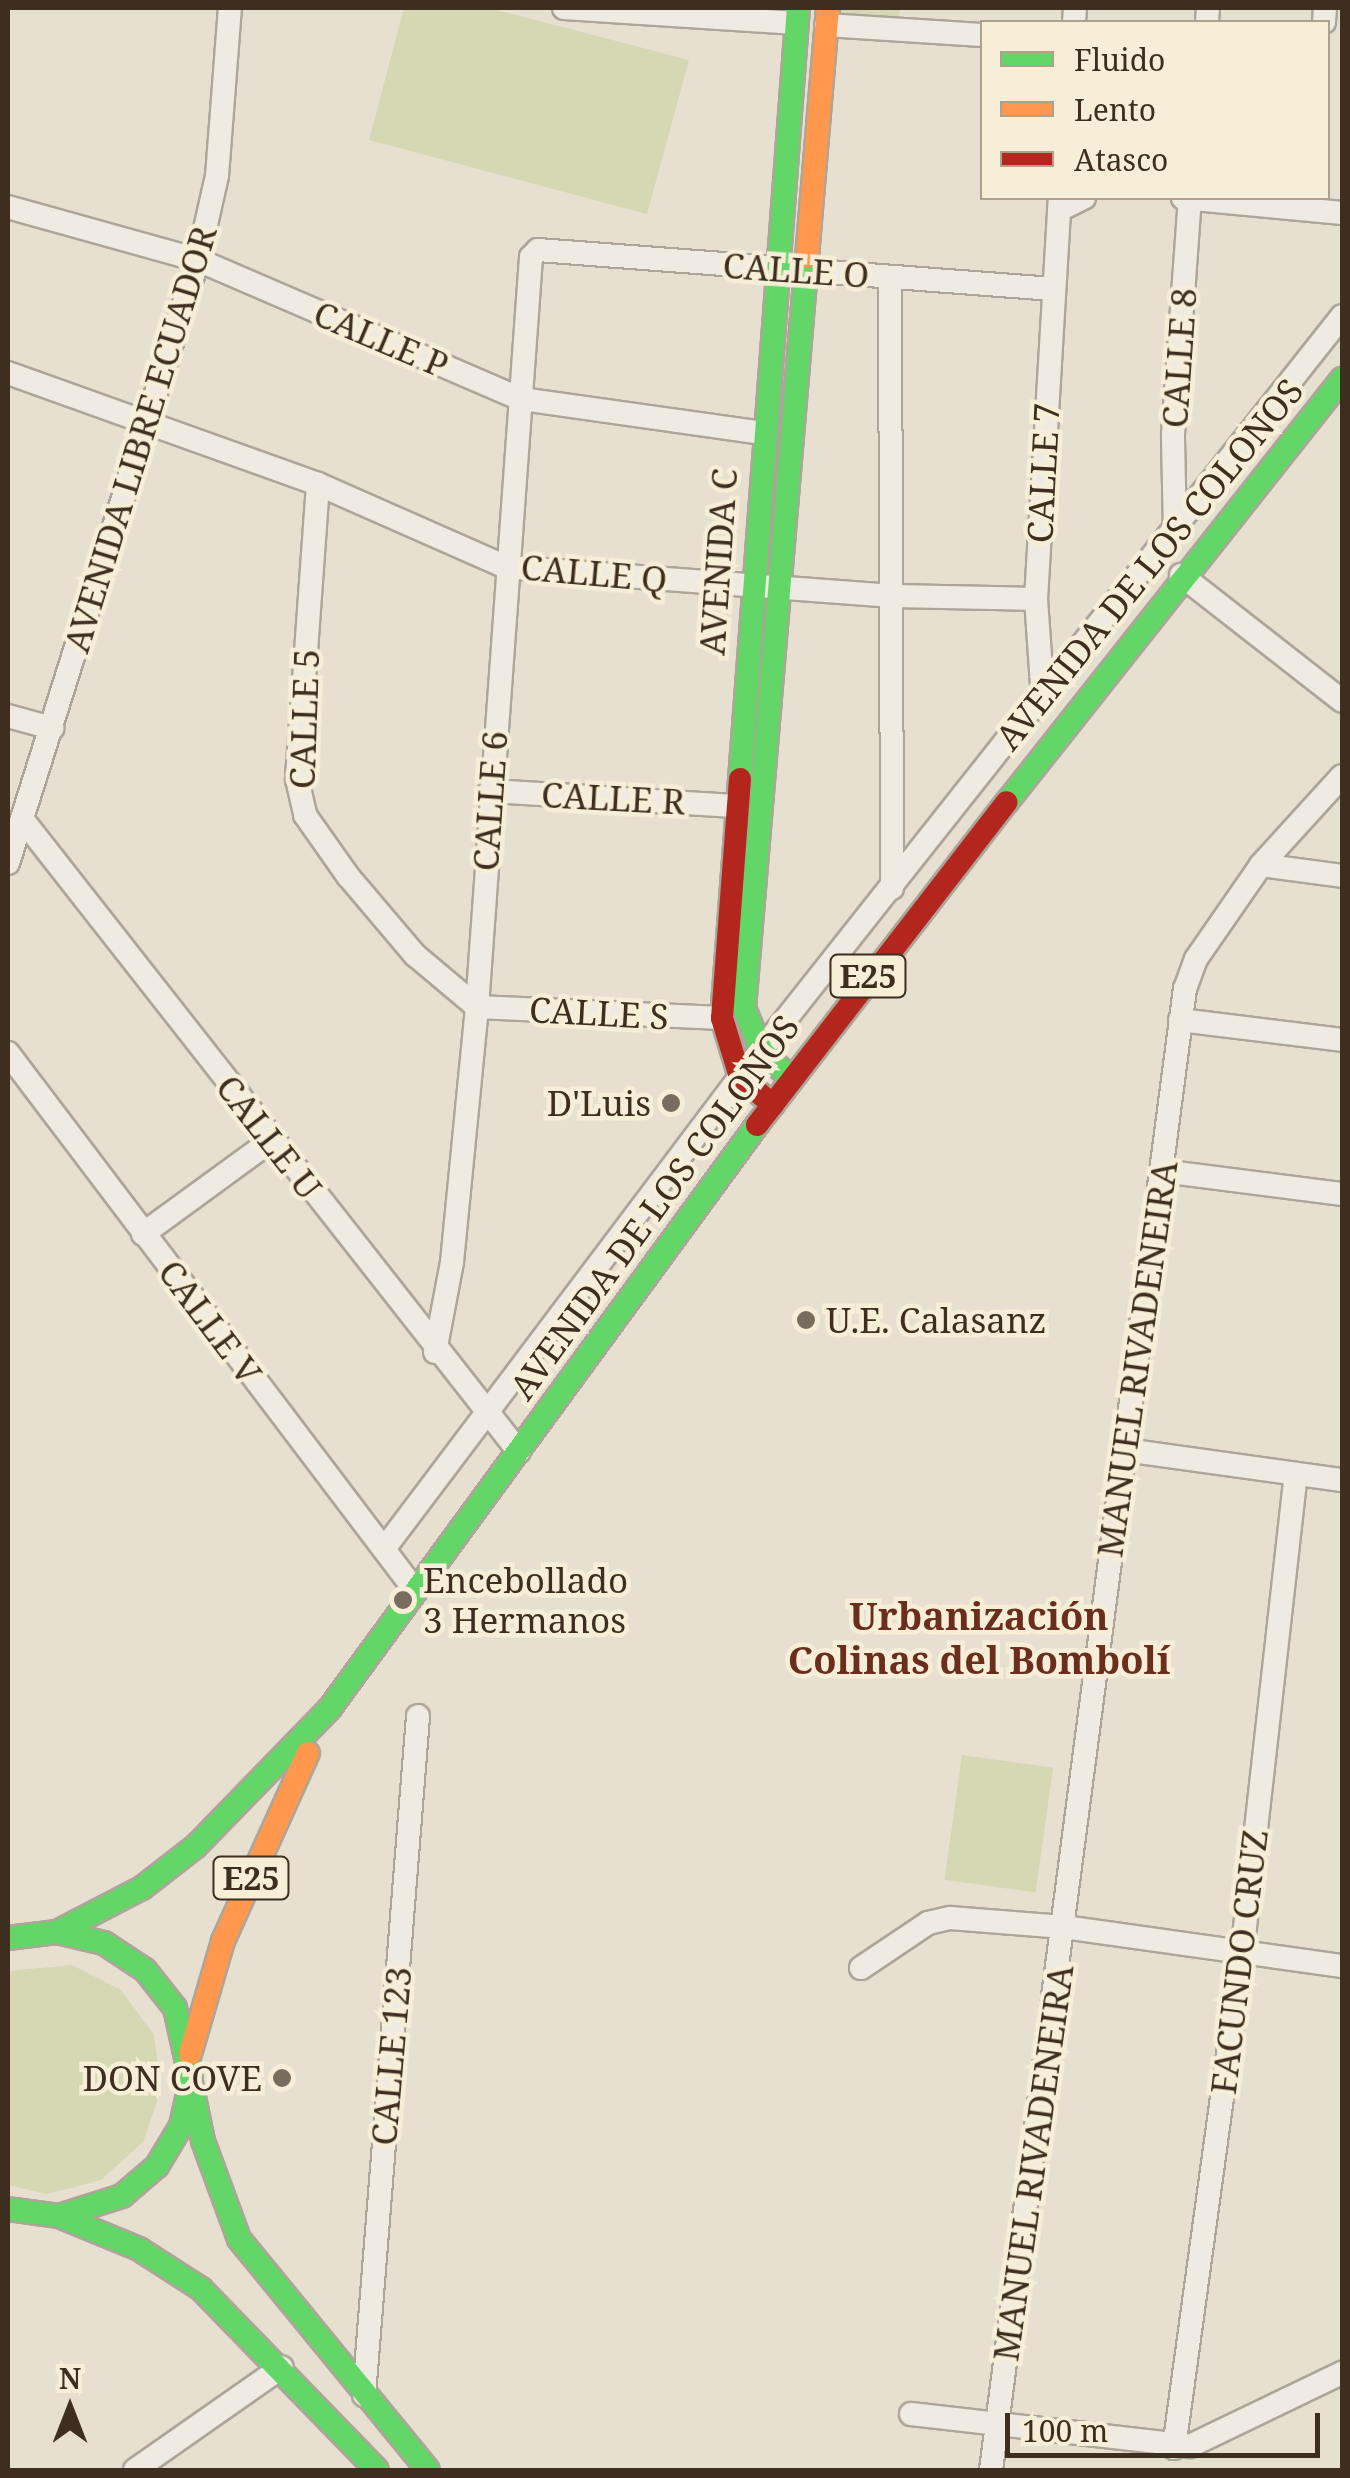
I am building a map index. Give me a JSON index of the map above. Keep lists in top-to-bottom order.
{
  "streets": {
    "main road": ["AVENIDA C", "AVENIDA DE LOS COLONOS", "E25"],
    "street": [
      "CALLE O",
      "CALLE P",
      "CALLE 8",
      "AVENIDA LIBRE ECUADOR",
      "CALLE 7",
      "CALLE Q",
      "CALLE 5",
      "CALLE R",
      "CALLE 6",
      "CALLE S",
      "CALLE U",
      "CALLE V",
      "MANUEL RIVADENEIRA",
      "FACUNDO CRUZ",
      "CALLE 123"
    ]
  },
  "crossings": [
    ["CALLE O", "CALLE 7"],
    ["CALLE O", "AVENIDA C"],
    ["CALLE O", "CALLE 6"],
    ["CALLE P", "AVENIDA LIBRE ECUADOR"],
    ["CALLE P", "AVENIDA C"],
    ["CALLE P", "CALLE 6"],
    ["CALLE 8", "AVENIDA DE LOS COLONOS"],
    ["AVENIDA LIBRE ECUADOR", "CALLE Q"],
    ["AVENIDA LIBRE ECUADOR", "CALLE U"],
    ["CALLE 7", "AVENIDA DE LOS COLONOS"],
    ["CALLE 7", "CALLE Q"],
    ["AVENIDA C", "AVENIDA DE LOS COLONOS"],
    ["AVENIDA C", "CALLE Q"],
    ["AVENIDA C", "CALLE R"],
    ["AVENIDA C", "CALLE S"],
    ["AVENIDA DE LOS COLONOS", "E25"],
    ["AVENIDA DE LOS COLONOS", "CALLE U"],
    ["AVENIDA DE LOS COLONOS", "CALLE V"],
    ["CALLE Q", "CALLE 5"],
    ["CALLE Q", "CALLE 6"],
    ["CALLE 5", "CALLE 6"],
    ["CALLE 5", "CALLE S"],
    ["CALLE R", "CALLE 6"],
    ["CALLE 6", "CALLE S"],
    ["CALLE 6", "CALLE U"]
  ],
  "districts": ["Urbanización Colinas del Bombolí"],
  "places": [
    "D'Luis",
    "U.E. Calasanz",
    "Encebollado 3 Hermanos",
    "DON COVE"
  ],
  "legend": ["Fluido", "Lento", "Atasco"],
  "scale_bar": "100 m",
  "north": "top"
}
